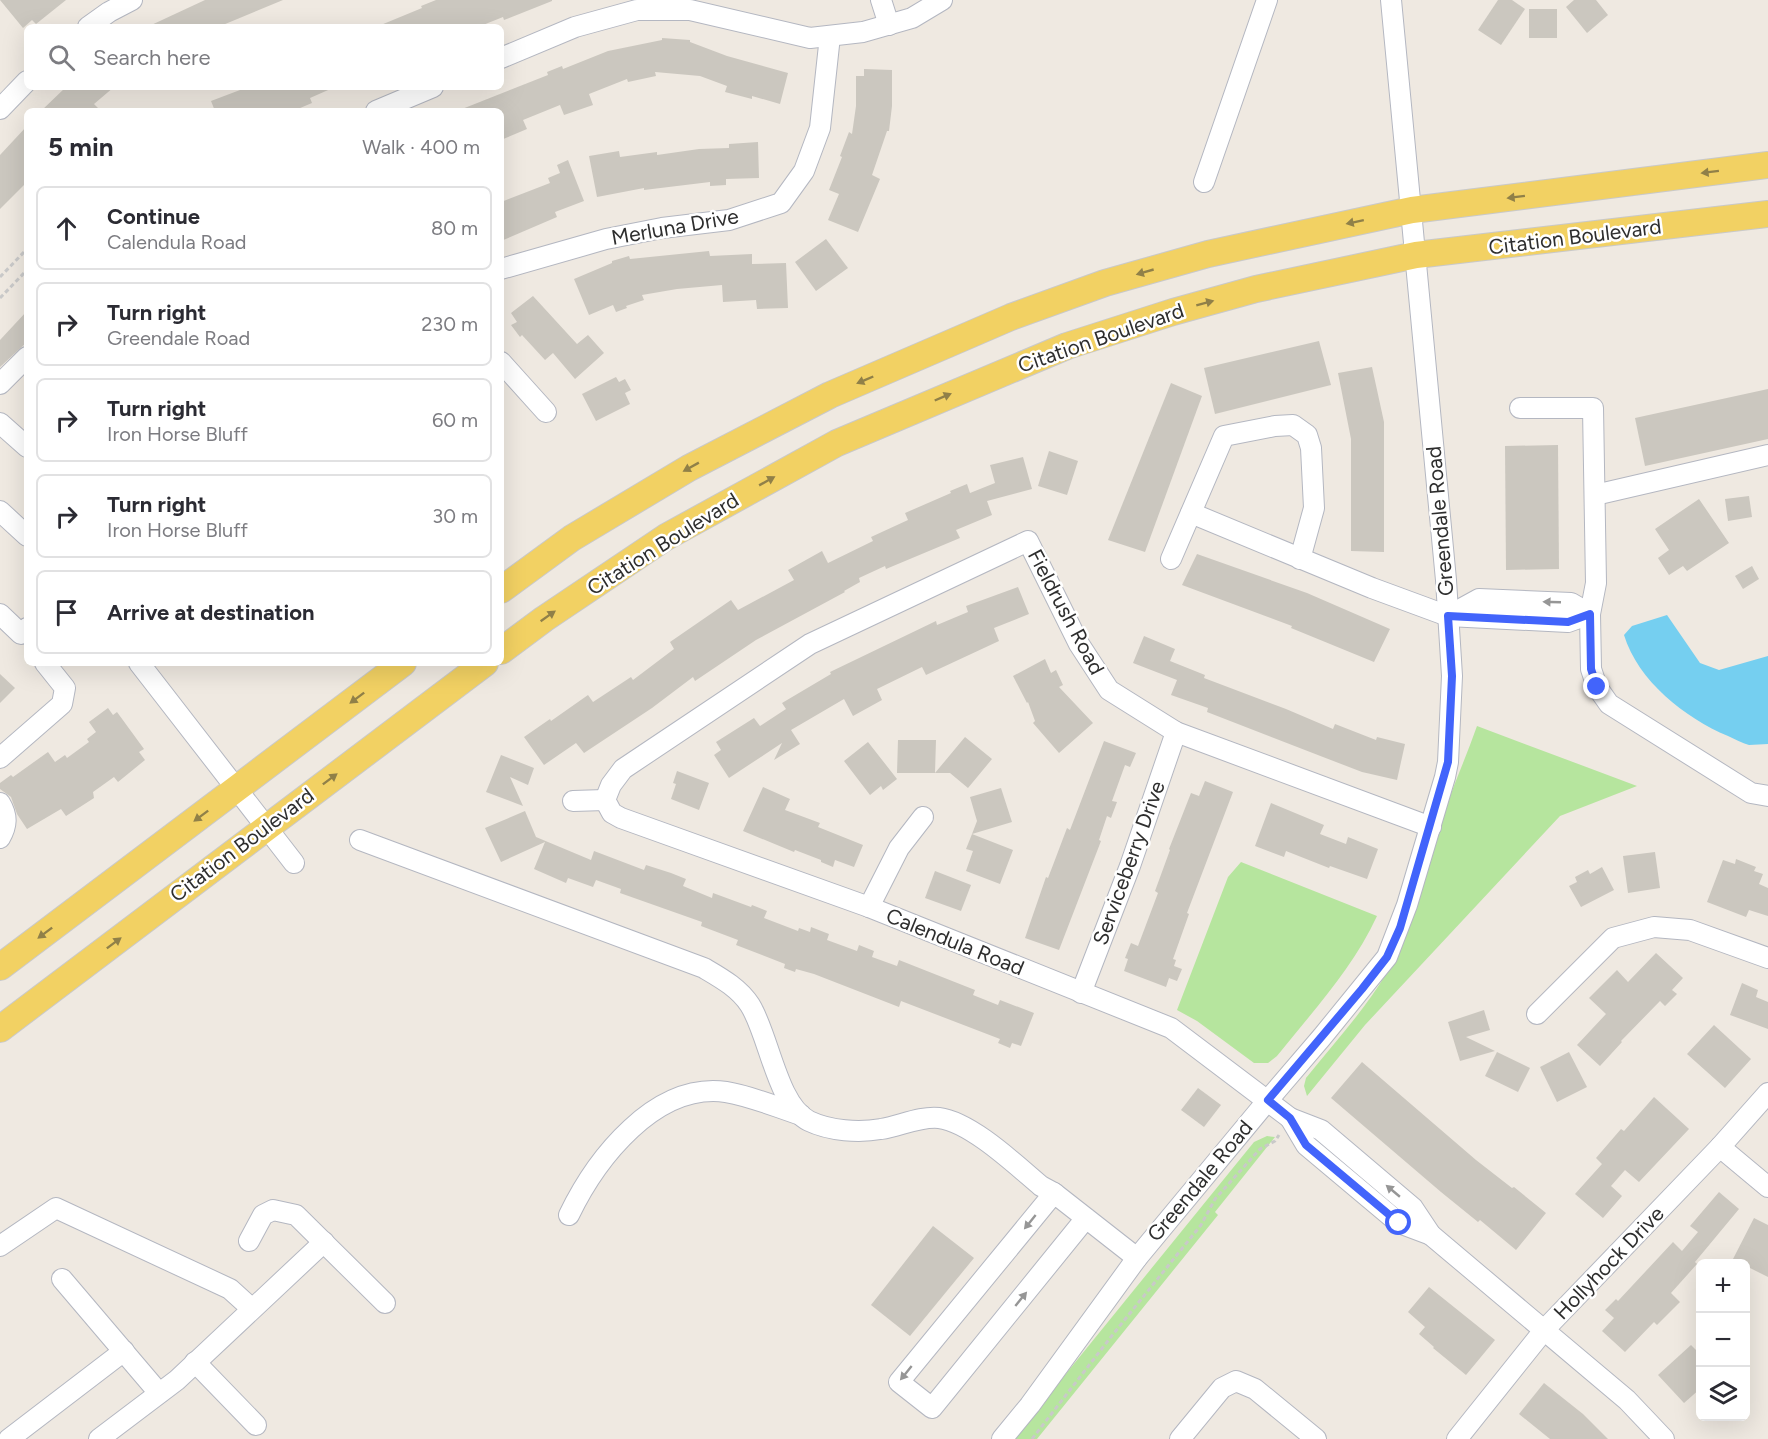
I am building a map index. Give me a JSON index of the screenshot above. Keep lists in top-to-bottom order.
{
  "streets": {
    "main road": ["Citation Boulevard"],
    "street": [
      "Merluna Drive",
      "Greendale Road",
      "Fieldrush Road",
      "Serviceberry Drive",
      "Calendula Road",
      "Hollyhock Drive"
    ]
  },
  "crossings": [
    ["Citation Boulevard", "Greendale Road"],
    ["Greendale Road", "Fieldrush Road"],
    ["Greendale Road", "Calendula Road"],
    ["Fieldrush Road", "Serviceberry Drive"],
    ["Fieldrush Road", "Calendula Road"],
    ["Serviceberry Drive", "Calendula Road"],
    ["Calendula Road", "Hollyhock Drive"]
  ],
  "page": {
    "search": "Search here",
    "heading": ["5 min", "Walk · 400 m"],
    "list": [
      ["Continue", "Calendula Road", "80 m"],
      ["Turn right", "Greendale Road", "230 m"],
      ["Turn right", "Iron Horse Bluff", "60 m"],
      ["Turn right", "Iron Horse Bluff", "30 m"],
      "Arrive at destination"
    ],
    "map_buttons": ["+", "−"]
  }
}
